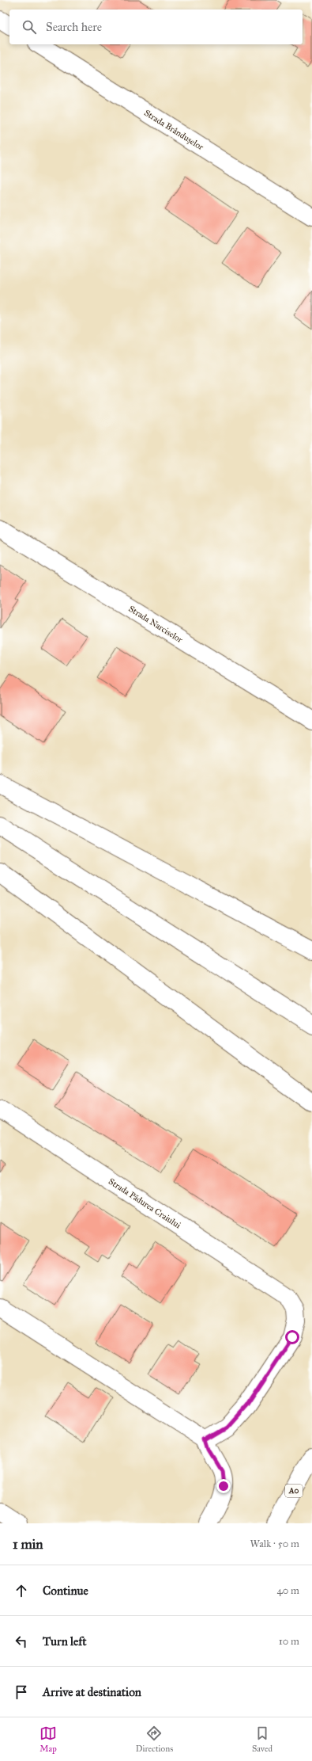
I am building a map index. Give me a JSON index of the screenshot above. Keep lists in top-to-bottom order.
{
  "streets": {
    "main road": [
      "Strada Brândușelor",
      "Strada Narciselor",
      "Strada Pădurea Craiului",
      "A0"
    ]
  },
  "page": {
    "search": "Search here",
    "heading": ["1 min", "Walk · 50 m"],
    "list": [
      ["Continue", "40 m"],
      ["Turn left", "10 m"],
      "Arrive at destination"
    ],
    "nav": ["Map", "Directions", "Saved"]
  }
}
